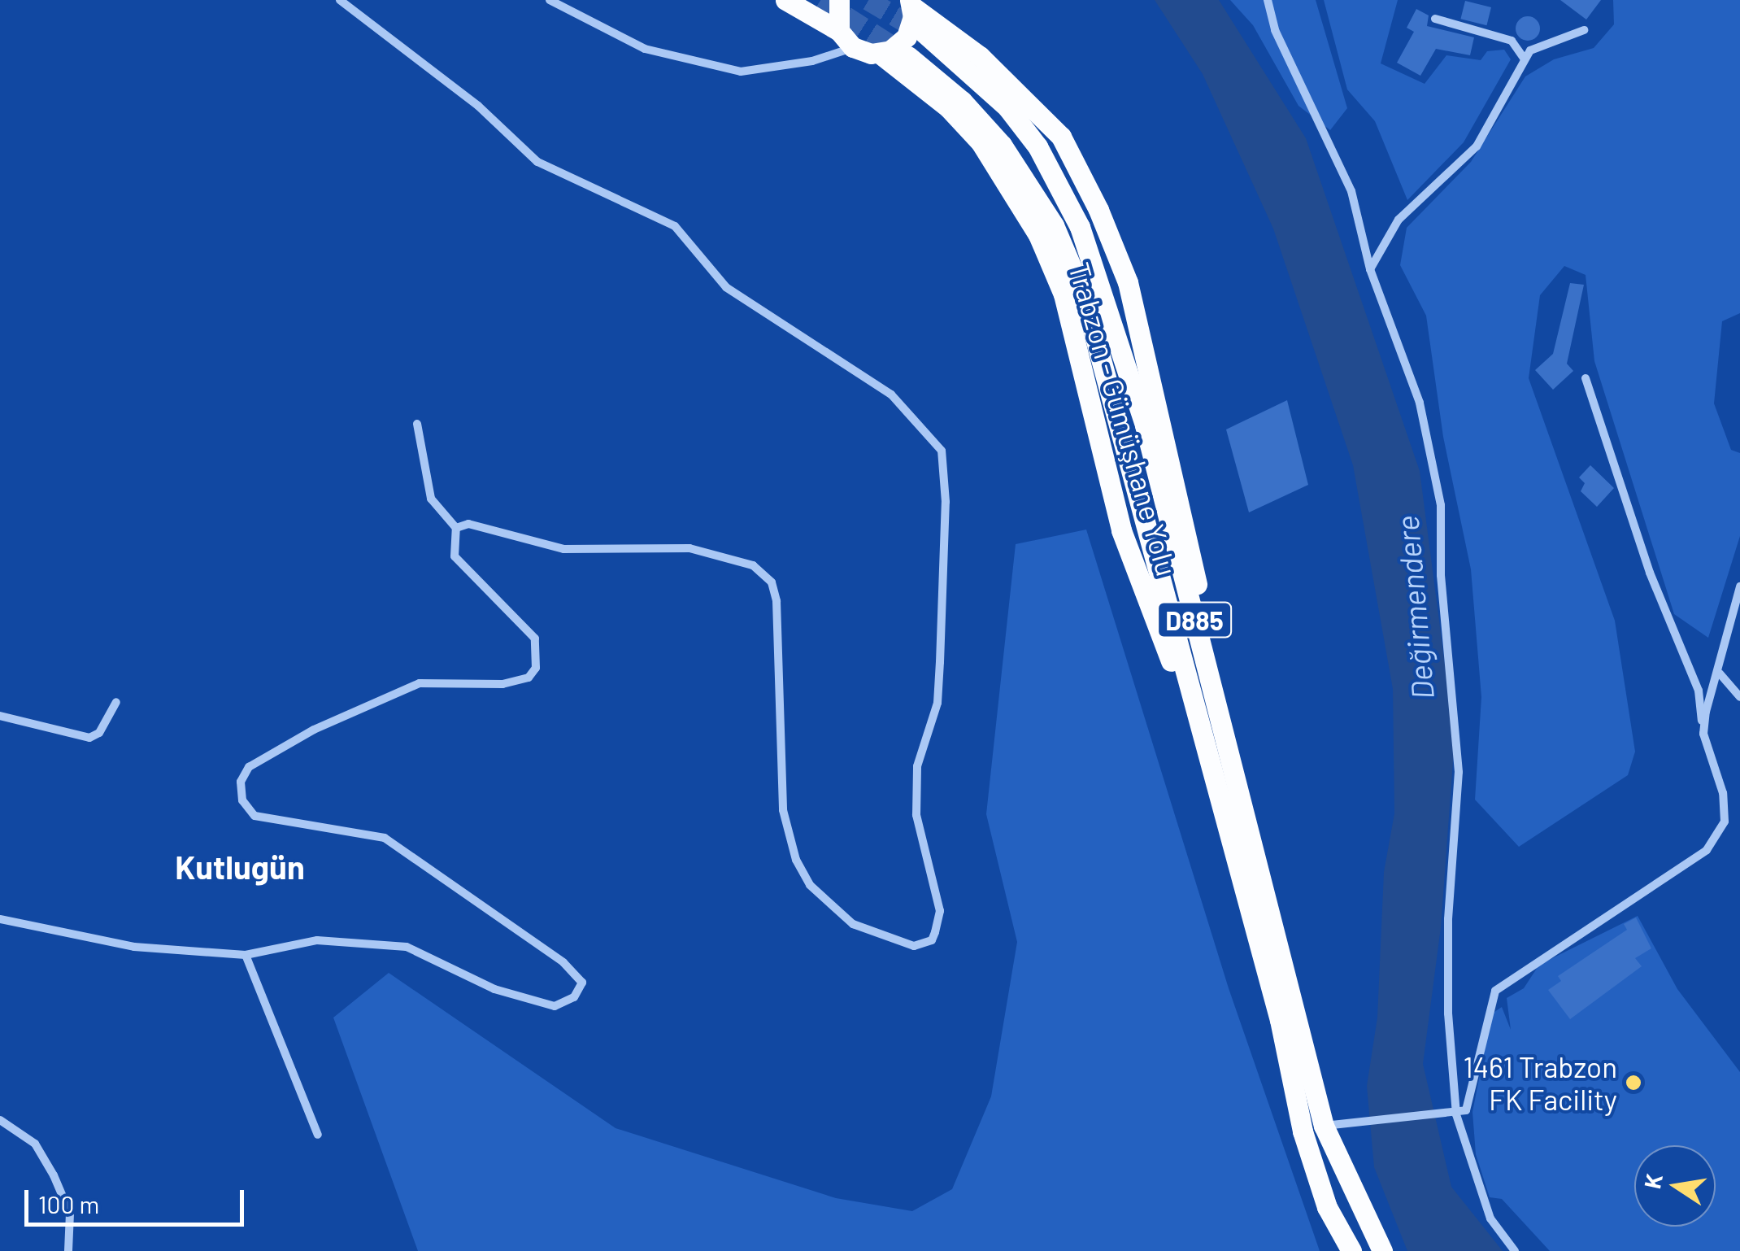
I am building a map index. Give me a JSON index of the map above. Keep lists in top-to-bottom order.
{
  "streets": {
    "highway": ["Trabzon - Gümüşhane Yolu", "D885"]
  },
  "districts": ["Kutlugün"],
  "water": ["Değirmendere"],
  "places": ["1461 Trabzon FK Facility"],
  "scale_bar": "100 m",
  "north": "left"
}
